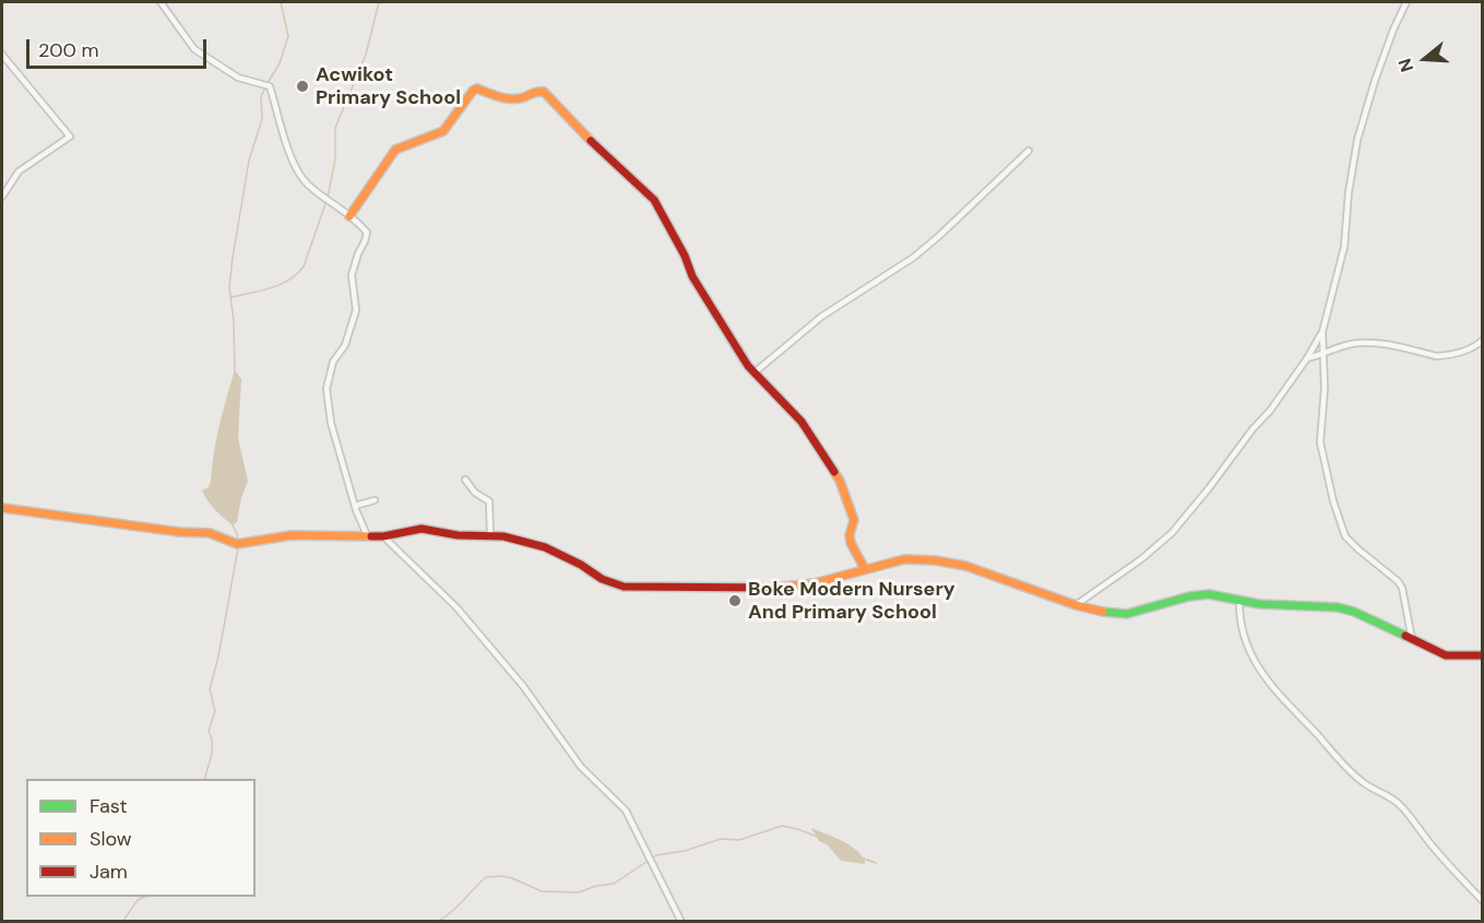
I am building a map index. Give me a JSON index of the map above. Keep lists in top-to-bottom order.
{
  "places": ["Acwikot Primary School", "Boke Modern Nursery And Primary School"],
  "legend": ["Fast", "Slow", "Jam"],
  "scale_bar": "200 m",
  "north": "left"
}
